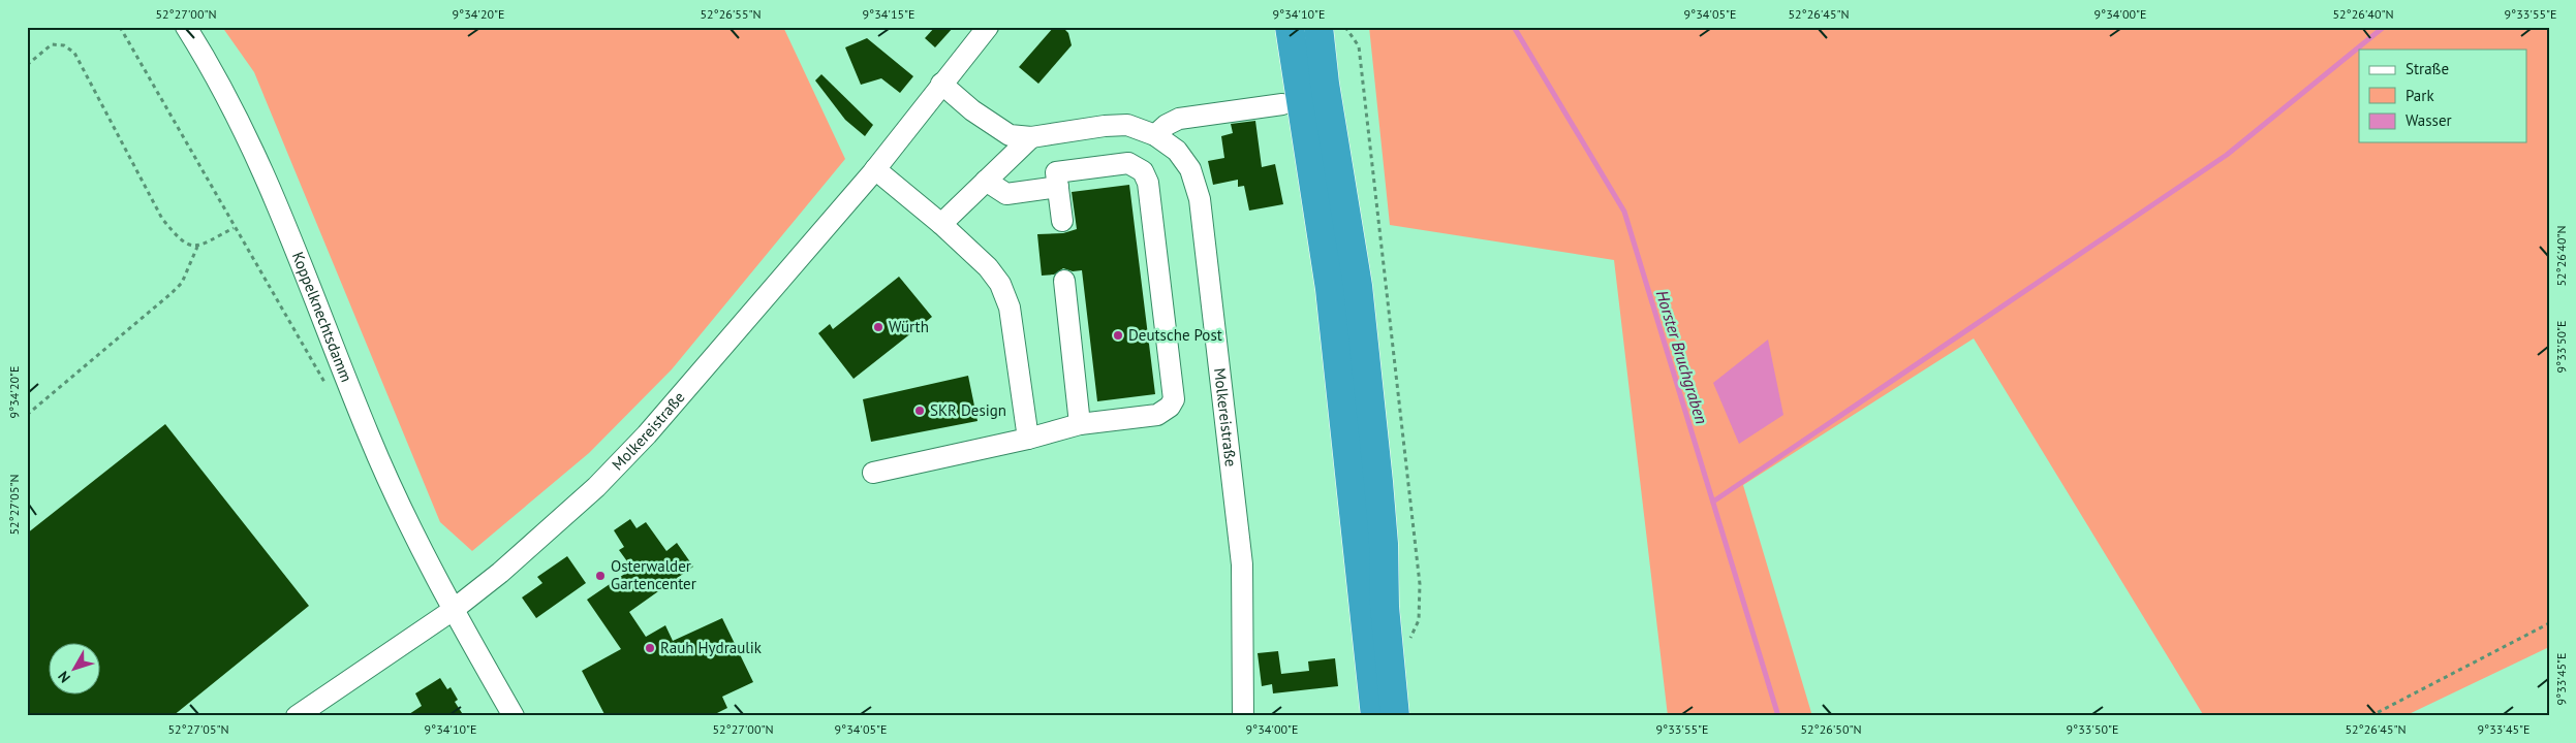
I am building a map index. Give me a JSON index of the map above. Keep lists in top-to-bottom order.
{
  "streets": {
    "street": ["Koppelknechtsdamm", "Molkereistraße"]
  },
  "crossings": [
    ["Koppelknechtsdamm", "Molkereistraße"]
  ],
  "water": ["Horster Bruchgraben"],
  "places": [
    "Würth",
    "Deutsche Post",
    "SKR Design",
    "Osterwalder Gartencenter",
    "Rauh Hydraulik"
  ],
  "legend": ["Straße", "Park", "Wasser"],
  "north": "bottom left",
  "coordinates": [
    "52°27'00\"N",
    "9°34'20\"E",
    "52°26'55\"N",
    "9°34'15\"E",
    "9°34'10\"E",
    "9°34'05\"E",
    "52°26'45\"N",
    "9°34'00\"E",
    "52°26'40\"N",
    "9°33'55\"E",
    "9°33'50\"E",
    "52°27'05\"N",
    "9°33'45\"E",
    "52°26'50\"N"
  ]
}
